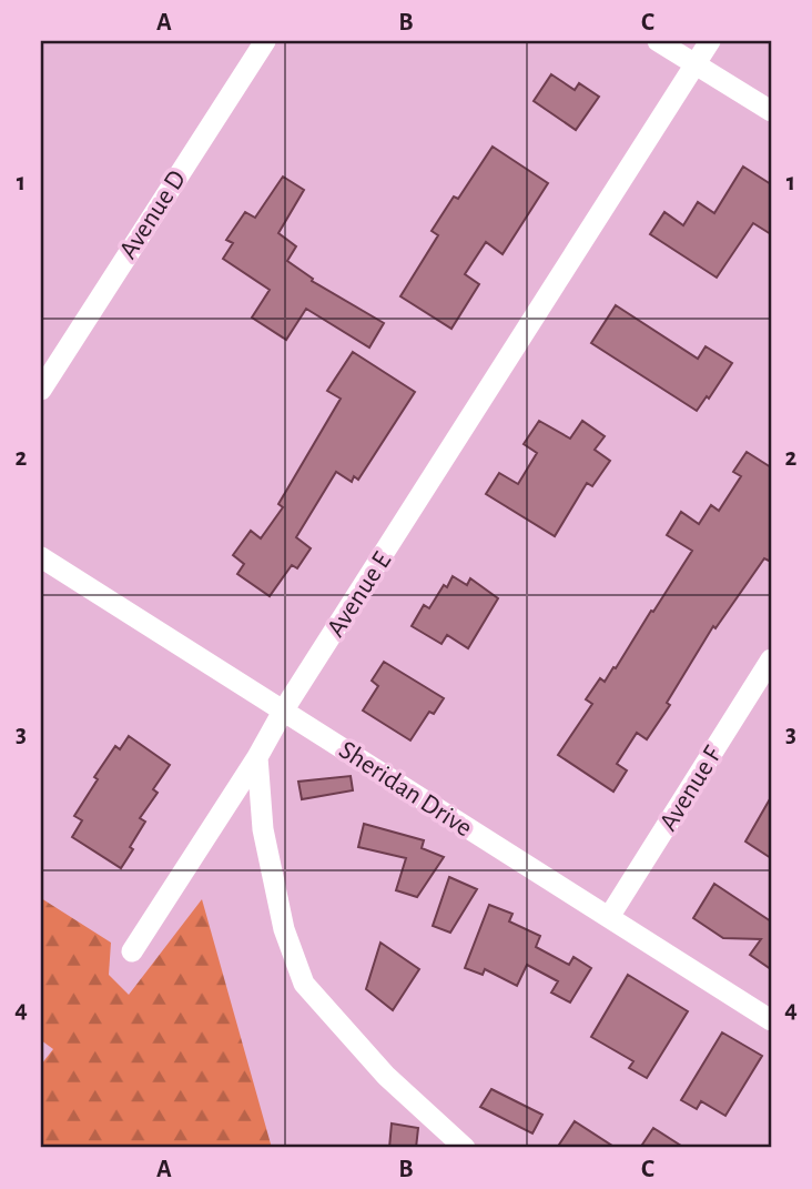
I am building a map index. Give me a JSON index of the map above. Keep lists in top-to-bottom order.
{
  "streets": {
    "street": [
      "Avenue D",
      "Avenue E",
      "Sheridan Drive",
      "Avenue F"
    ]
  },
  "crossings": [
    ["Avenue E", "Sheridan Drive"],
    ["Sheridan Drive", "Avenue F"]
  ],
  "grid": {
    "columns": ["A", "B", "C"],
    "rows": [
      "1",
      "2",
      "3",
      "4"
    ]
  }
}
